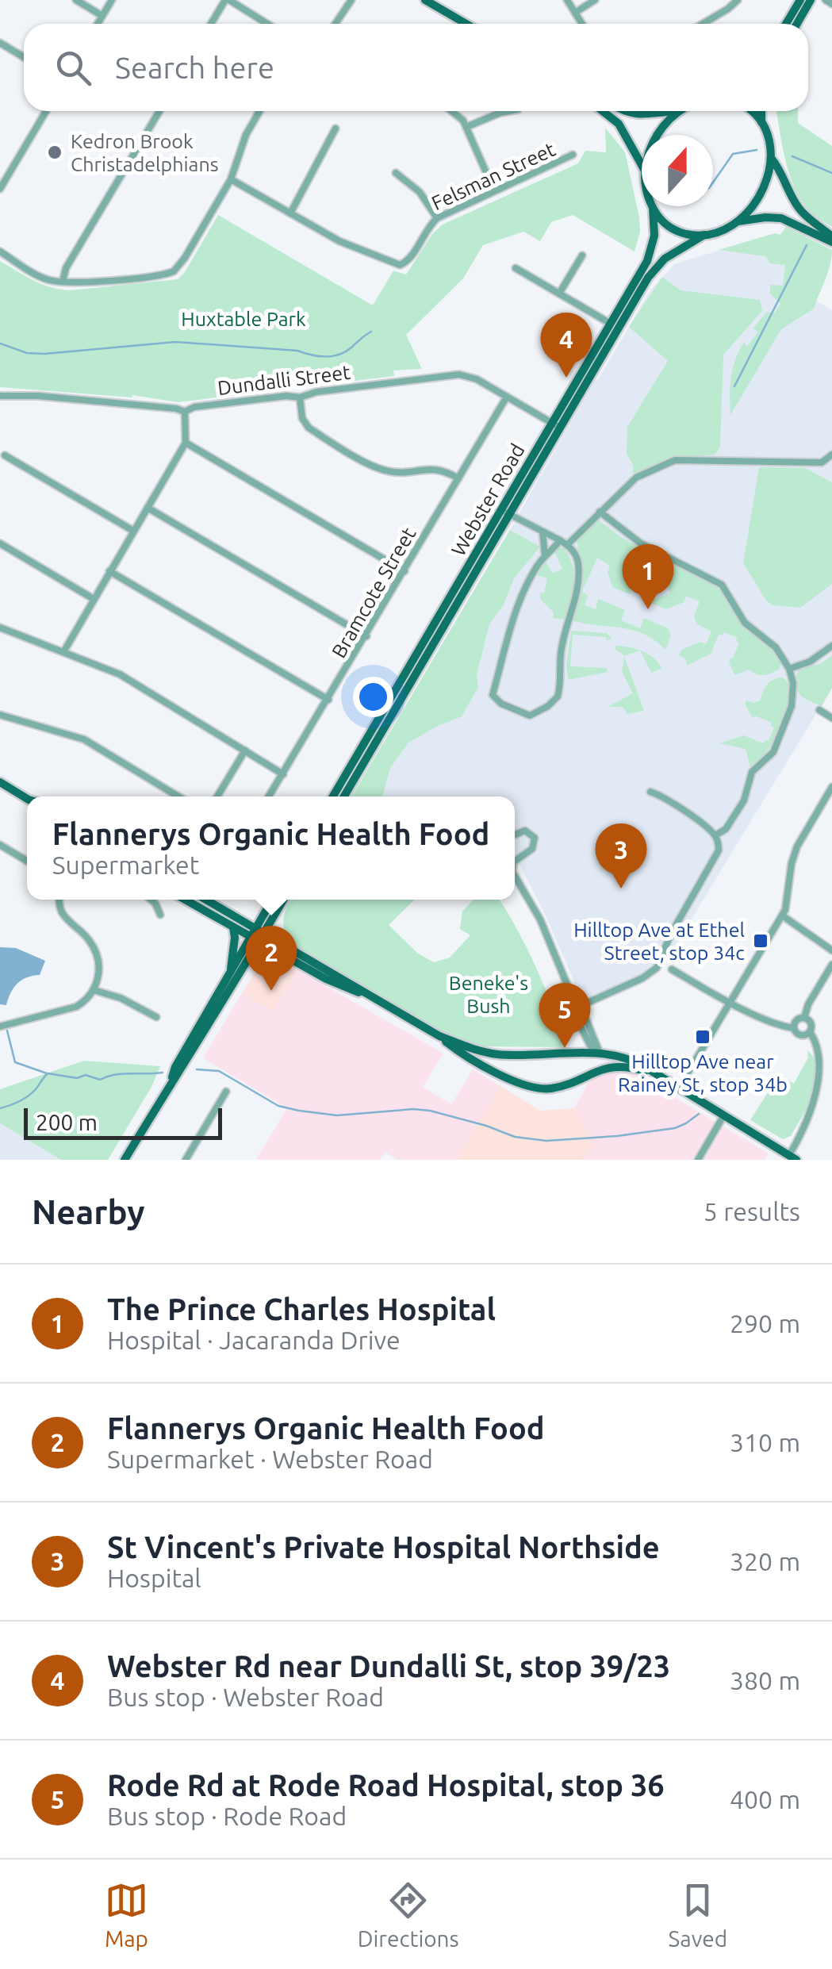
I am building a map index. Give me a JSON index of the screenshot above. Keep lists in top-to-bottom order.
{
  "streets": {
    "main road": ["Webster Road"],
    "street": ["Felsman Street", "Dundalli Street", "Bramcote Street"]
  },
  "crossings": [
    ["Dundalli Street", "Webster Road"],
    ["Dundalli Street", "Bramcote Street"]
  ],
  "parks": ["Huxtable Park", "Beneke's Bush"],
  "places": {
    "other": ["Kedron Brook Christadelphians"],
    "transit": ["Hilltop Ave at Ethel Street, stop 34c", "Hilltop Ave near Rainey St, stop 34b"]
  },
  "scale_bar": "200 m",
  "north": "top",
  "page": {
    "search": "Search here",
    "pins": [
      "4",
      "1",
      "3",
      "2",
      "5"
    ],
    "popup": ["Flannerys Organic Health Food", "Supermarket"],
    "scale": "200 m",
    "heading": ["Nearby", "5 results"],
    "list": [
      {
        "mark": "1",
        "name": "The Prince Charles Hospital",
        "note": "Hospital · Jacaranda Drive",
        "value": "290 m"
      },
      {
        "mark": "2",
        "name": "Flannerys Organic Health Food",
        "note": "Supermarket · Webster Road",
        "value": "310 m"
      },
      {
        "mark": "3",
        "name": "St Vincent's Private Hospital Northside",
        "note": "Hospital",
        "value": "320 m"
      },
      {
        "mark": "4",
        "name": "Webster Rd near Dundalli St, stop 39/23",
        "note": "Bus stop · Webster Road",
        "value": "380 m"
      },
      {
        "mark": "5",
        "name": "Rode Rd at Rode Road Hospital, stop 36",
        "note": "Bus stop · Rode Road",
        "value": "400 m"
      }
    ],
    "nav": ["Map", "Directions", "Saved"]
  }
}
